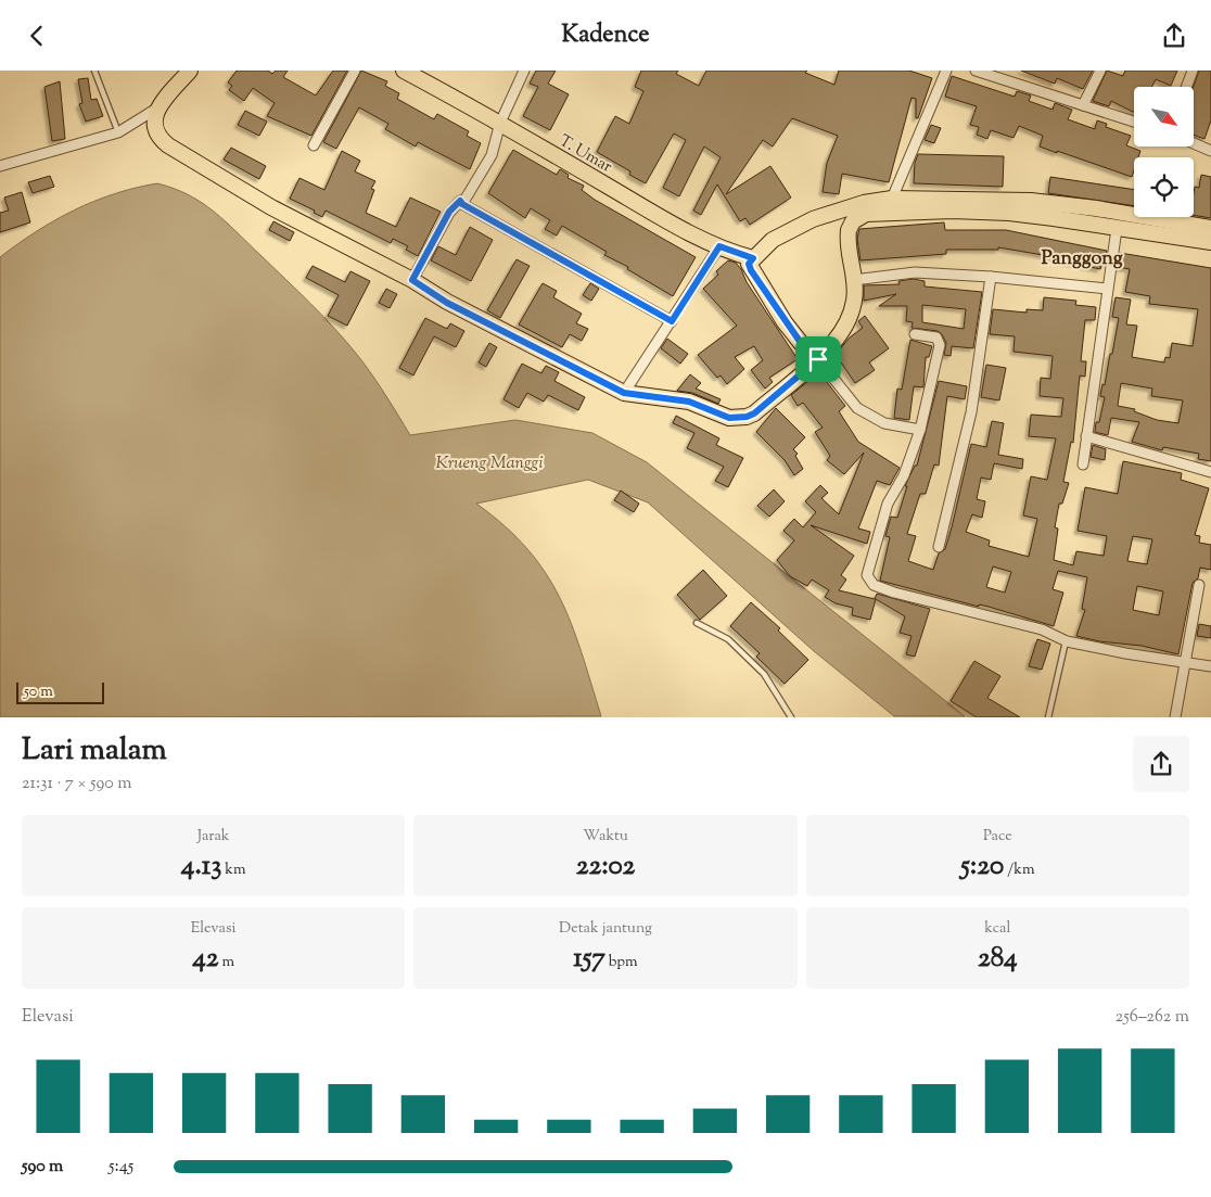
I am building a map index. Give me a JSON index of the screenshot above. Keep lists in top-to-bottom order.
{
  "streets": {
    "main road": ["T. Umar"]
  },
  "districts": ["Panggong"],
  "water": ["Krueng Manggi"],
  "scale_bar": "50 m",
  "north": "bottom right",
  "page": {
    "header": "Kadence",
    "scale": "50 m",
    "heading": ["Lari malam", "21:31 · 7 × 590 m"],
    "stats": [
      ["Jarak", "4.13 km"],
      ["Waktu", "22:02"],
      ["Pace", "5:20 /km"],
      ["Elevasi", "42 m"],
      ["Detak jantung", "157 bpm"],
      ["kcal", "284"]
    ],
    "chart": ["Elevasi", "256–262 m"],
    "list": [
      {
        "name": "590 m",
        "note": "5:45"
      }
    ]
  }
}
